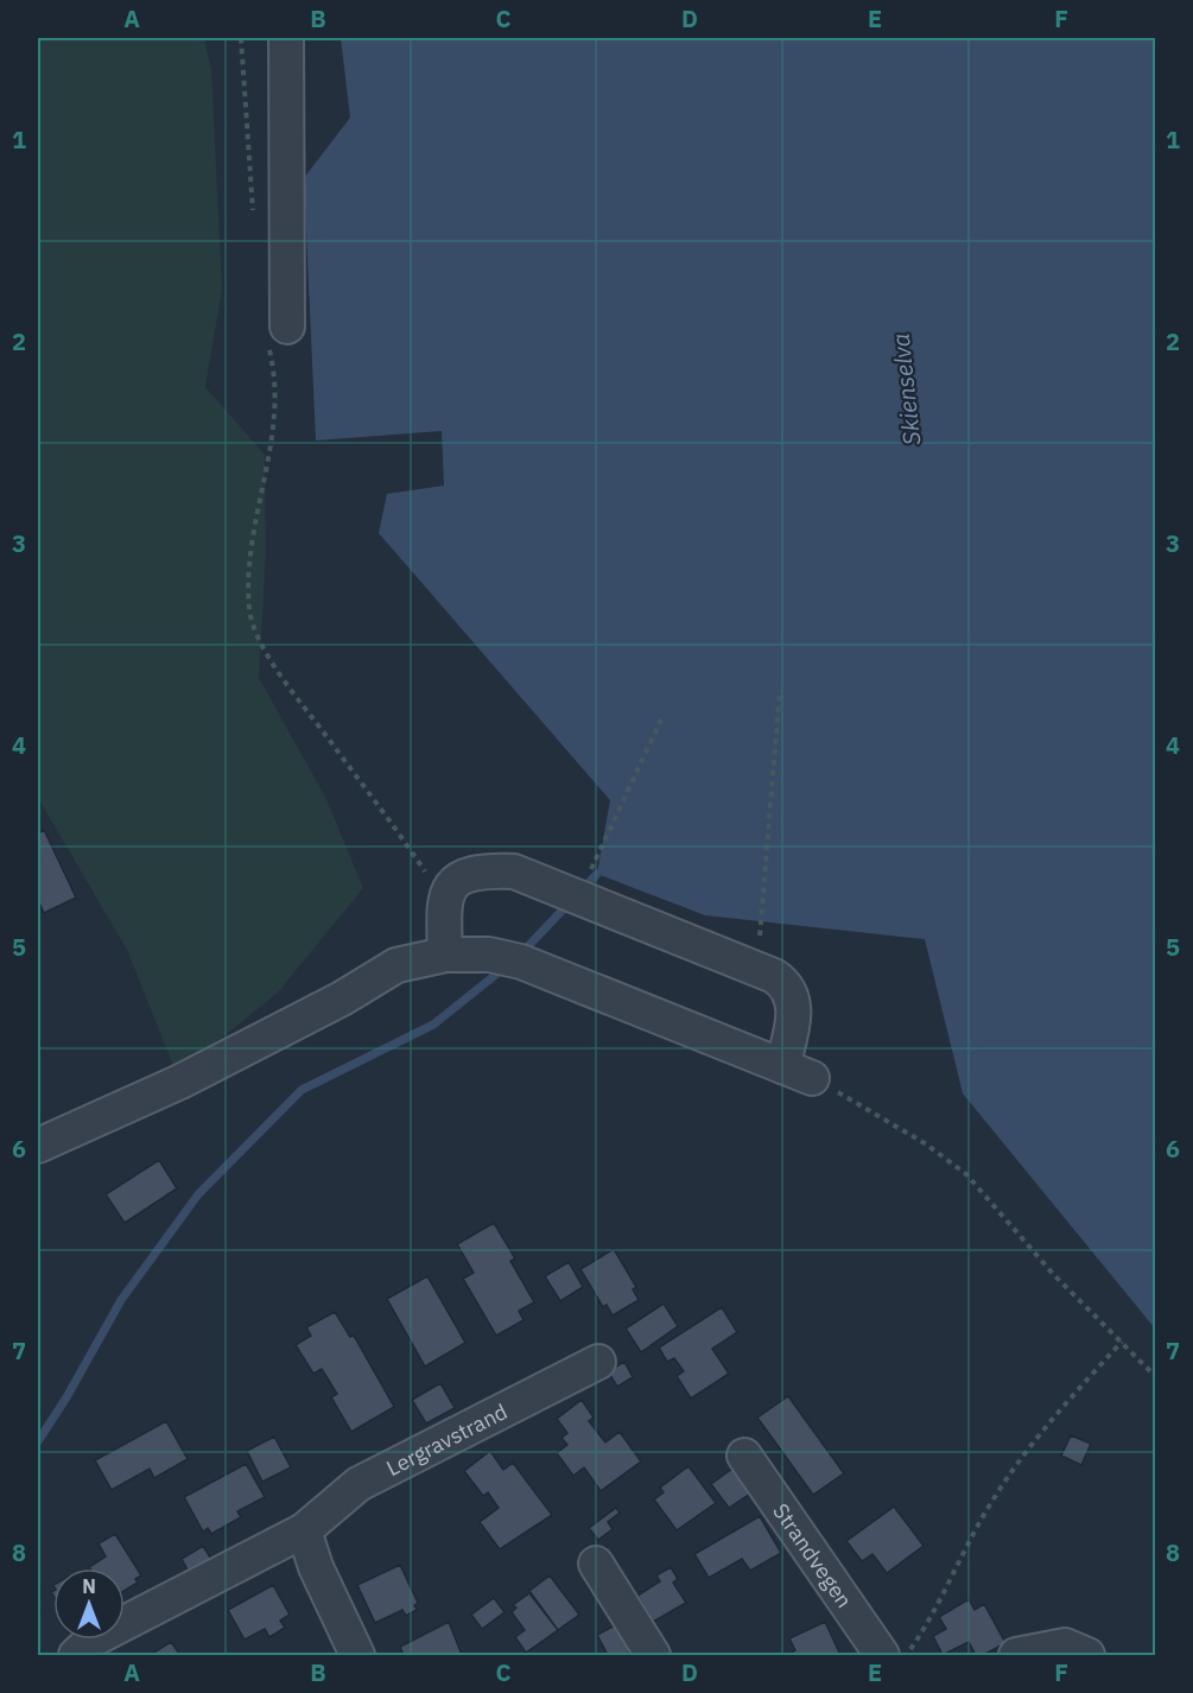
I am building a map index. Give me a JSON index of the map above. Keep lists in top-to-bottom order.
{
  "streets": {
    "street": ["Lergravstrand", "Strandvegen"]
  },
  "water": ["Skienselva"],
  "north": "top",
  "grid": {
    "columns": [
      "A",
      "B",
      "C",
      "D",
      "E",
      "F"
    ],
    "rows": [
      "1",
      "2",
      "3",
      "4",
      "5",
      "6",
      "7",
      "8"
    ]
  }
}
